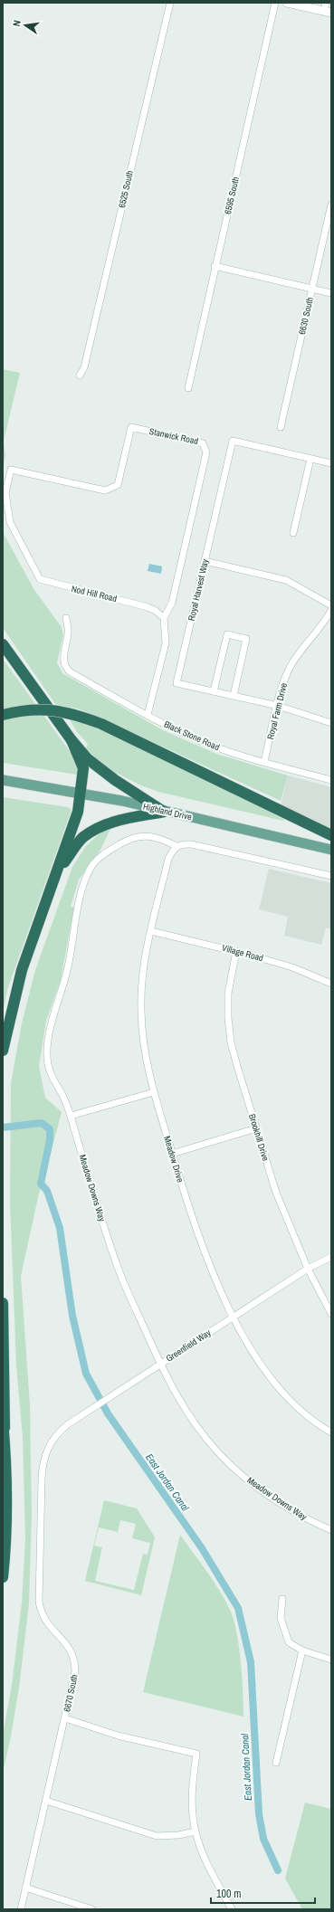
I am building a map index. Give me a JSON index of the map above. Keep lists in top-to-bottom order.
{
  "streets": {
    "main road": ["Highland Drive"],
    "street": [
      "6525 South",
      "6595 South",
      "6630 South",
      "Stanwick Road",
      "Royal Harvest Way",
      "Nod Hill Road",
      "Royal Farm Drive",
      "Black Stone Road",
      "Village Road",
      "Brookhill Drive",
      "Meadow Drive",
      "Meadow Downs Way",
      "Greenfield Way",
      "6670 South"
    ]
  },
  "crossings": [
    ["Stanwick Road", "Nod Hill Road"],
    ["Royal Harvest Way", "Royal Farm Drive"],
    ["Royal Farm Drive", "Black Stone Road"],
    ["Village Road", "Brookhill Drive"],
    ["Village Road", "Meadow Drive"],
    ["Brookhill Drive", "Greenfield Way"],
    ["Meadow Drive", "Meadow Downs Way"],
    ["Meadow Drive", "Greenfield Way"],
    ["Meadow Downs Way", "Greenfield Way"],
    ["Greenfield Way", "6670 South"]
  ],
  "water": ["East Jordan Canal"],
  "scale_bar": "100 m",
  "north": "left"
}
